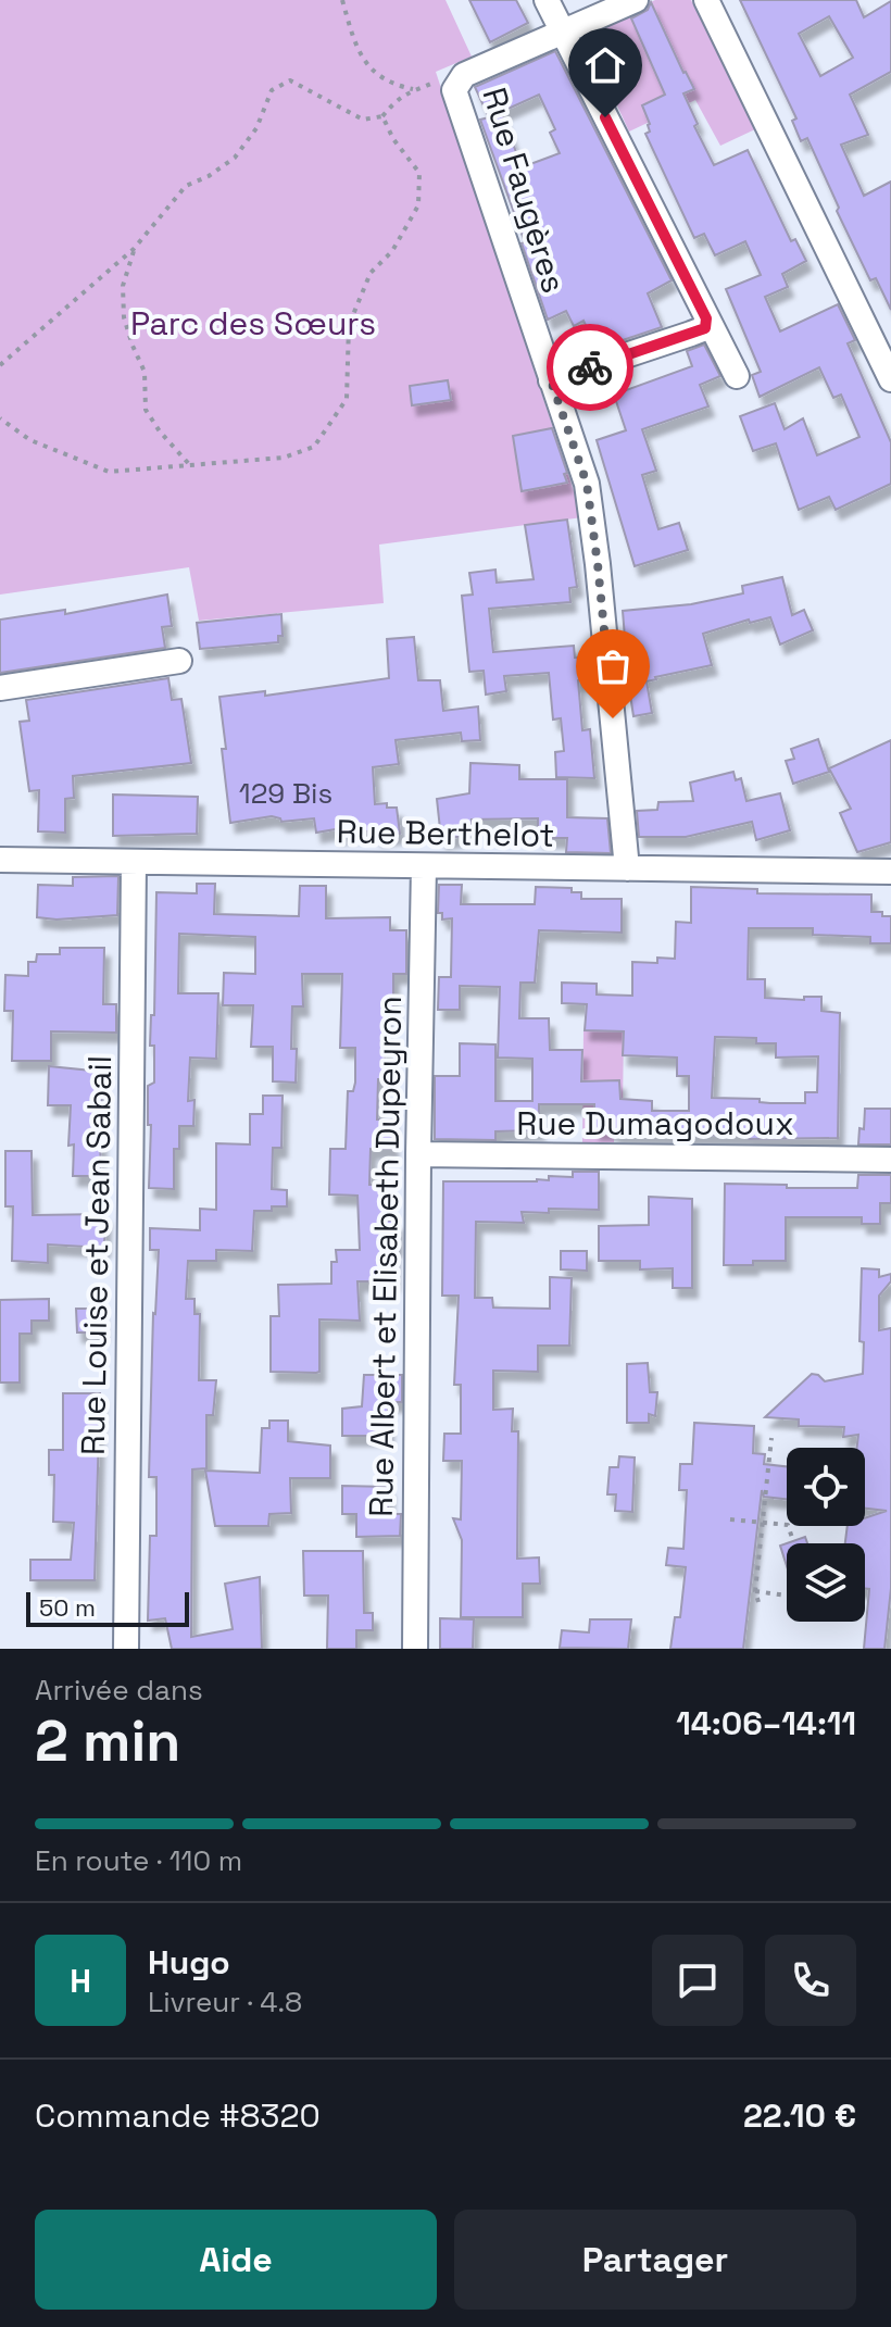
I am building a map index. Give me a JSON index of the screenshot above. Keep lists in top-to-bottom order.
{
  "streets": {
    "street": [
      "Rue Faugères",
      "Rue Berthelot",
      "Rue Dumagodoux",
      "Rue Louise et Jean Sabail",
      "Rue Albert et Elisabeth Dupeyron"
    ]
  },
  "crossings": [
    ["Rue Faugères", "Rue Berthelot"],
    ["Rue Berthelot", "Rue Louise et Jean Sabail"],
    ["Rue Berthelot", "Rue Albert et Elisabeth Dupeyron"],
    ["Rue Dumagodoux", "Rue Albert et Elisabeth Dupeyron"]
  ],
  "parks": ["Parc des Sœurs"],
  "house_numbers": ["129 Bis"],
  "scale_bar": "50 m",
  "page": {
    "scale": "50 m",
    "heading": ["2 min", "Arrivée dans", "14:06–14:11"],
    "panel": [
      "Hugo",
      "Livreur · 4.8",
      "Commande #8320",
      "22.10 €"
    ],
    "bar": "En route · 110 m",
    "round": "H",
    "buttons": ["Aide", "Partager"]
  }
}
